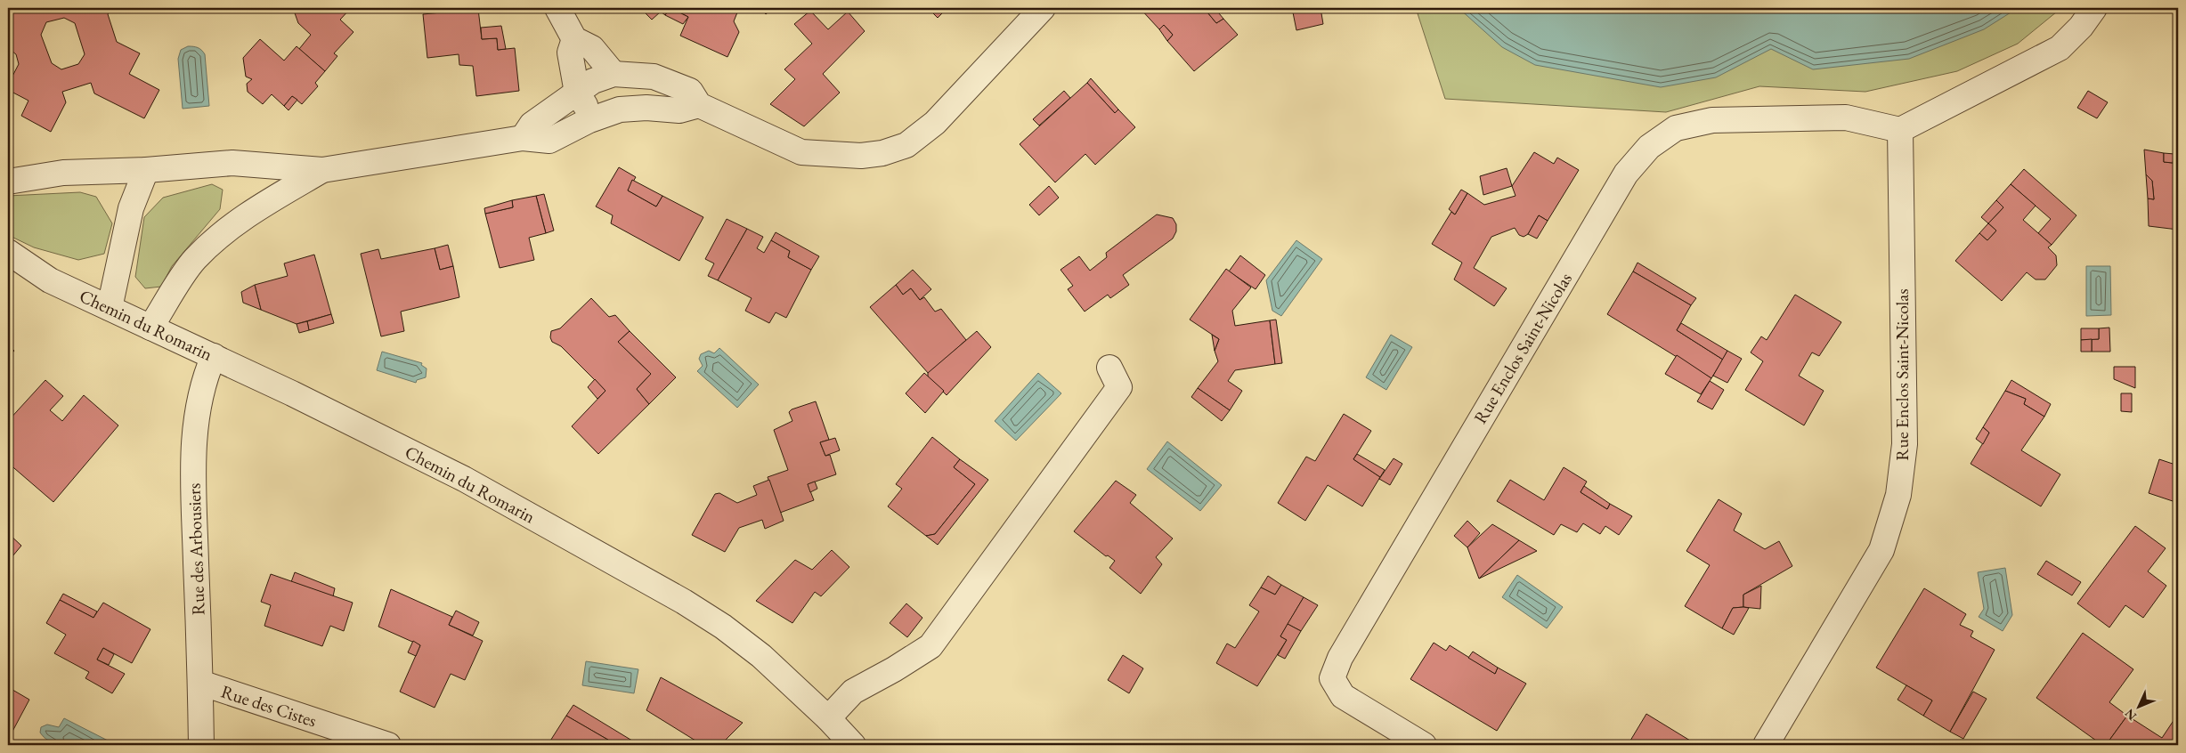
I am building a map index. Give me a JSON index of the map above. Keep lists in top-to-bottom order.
{
  "streets": {
    "street": [
      "Chemin du Romarin",
      "Rue Enclos Saint-Nicolas",
      "Rue des Arbousiers",
      "Rue des Cistes"
    ]
  },
  "crossings": [
    ["Chemin du Romarin", "Rue des Arbousiers"],
    ["Rue des Arbousiers", "Rue des Cistes"]
  ],
  "north": "bottom left"
}
